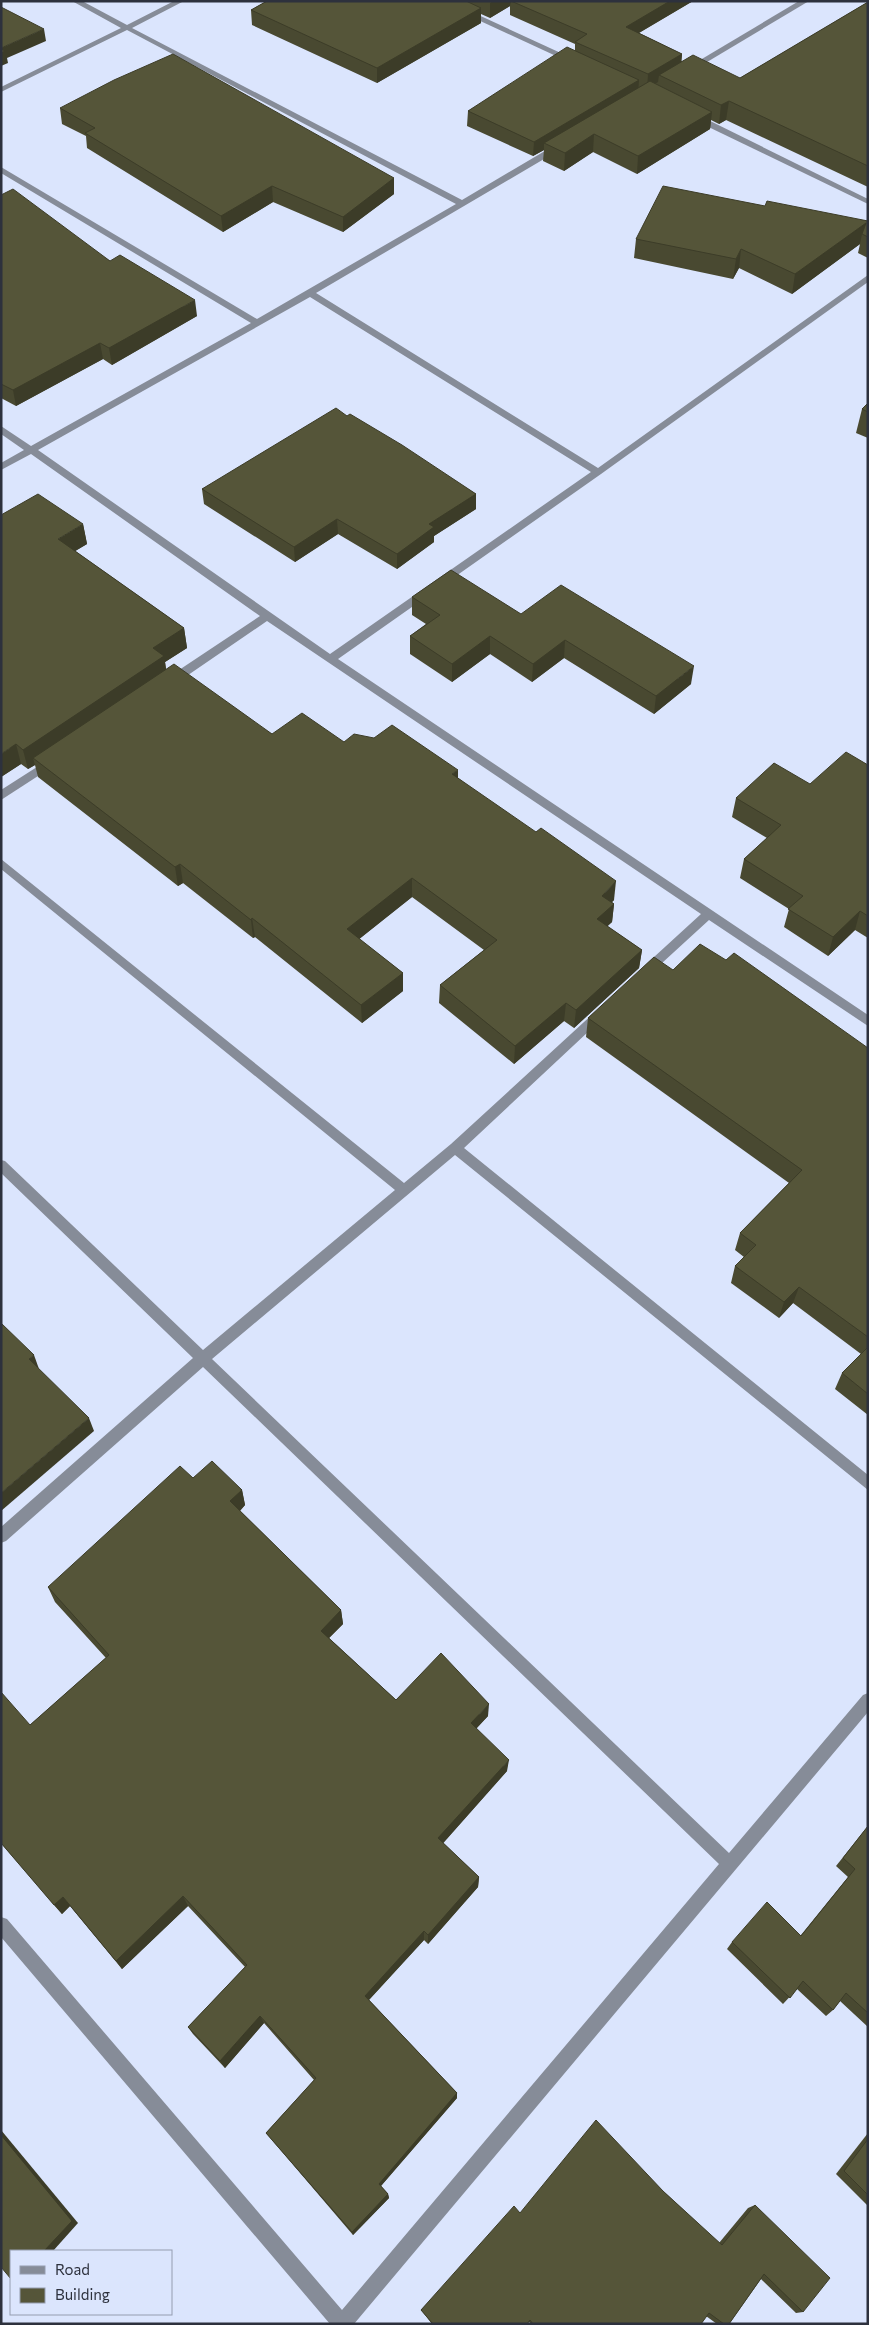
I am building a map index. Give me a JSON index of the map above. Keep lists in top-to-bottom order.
{
  "legend": ["Road", "Building"]
}
